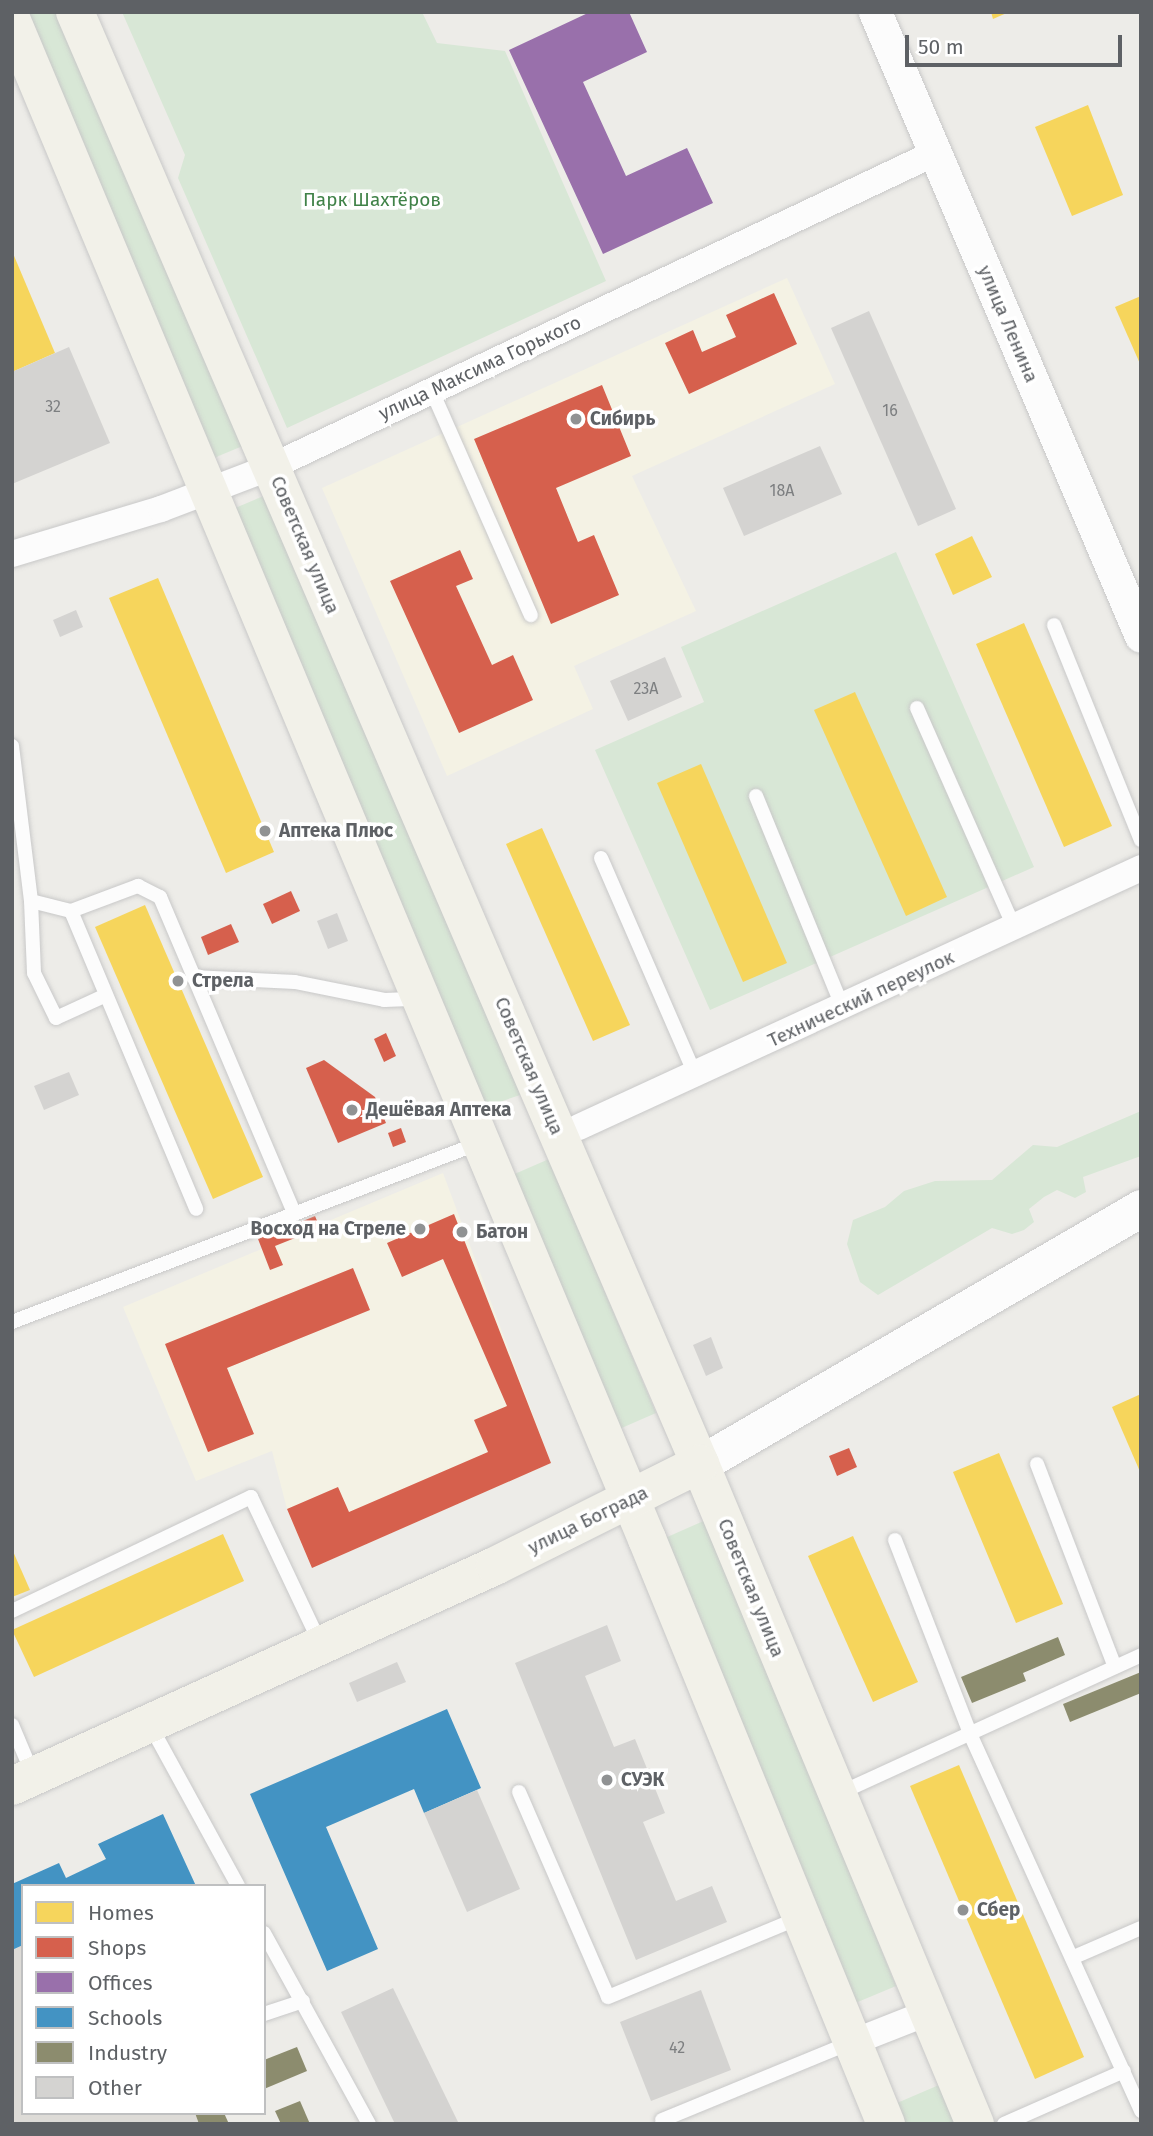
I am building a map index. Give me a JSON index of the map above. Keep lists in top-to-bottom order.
{
  "streets": {
    "main road": ["Советская улица", "улица Бограда"],
    "street": ["улица Ленина", "улица Максима Горького", "Технический переулок"]
  },
  "crossings": [
    ["улица Ленина", "улица Максима Горького"],
    ["улица Максима Горького", "Советская улица"],
    ["Советская улица", "улица Бограда"]
  ],
  "parks": ["Парк Шахтёров"],
  "places": [
    "Сибирь",
    "Аптека Плюс",
    "Стрела",
    "Дешёвая Аптека",
    "Восход на Стреле",
    "Батон",
    "СУЭК",
    "Сбер"
  ],
  "house_numbers": [
    "32",
    "16",
    "18А",
    "23А",
    "42"
  ],
  "legend": [
    "Homes",
    "Shops",
    "Offices",
    "Schools",
    "Industry",
    "Other"
  ],
  "scale_bar": "50 m"
}
